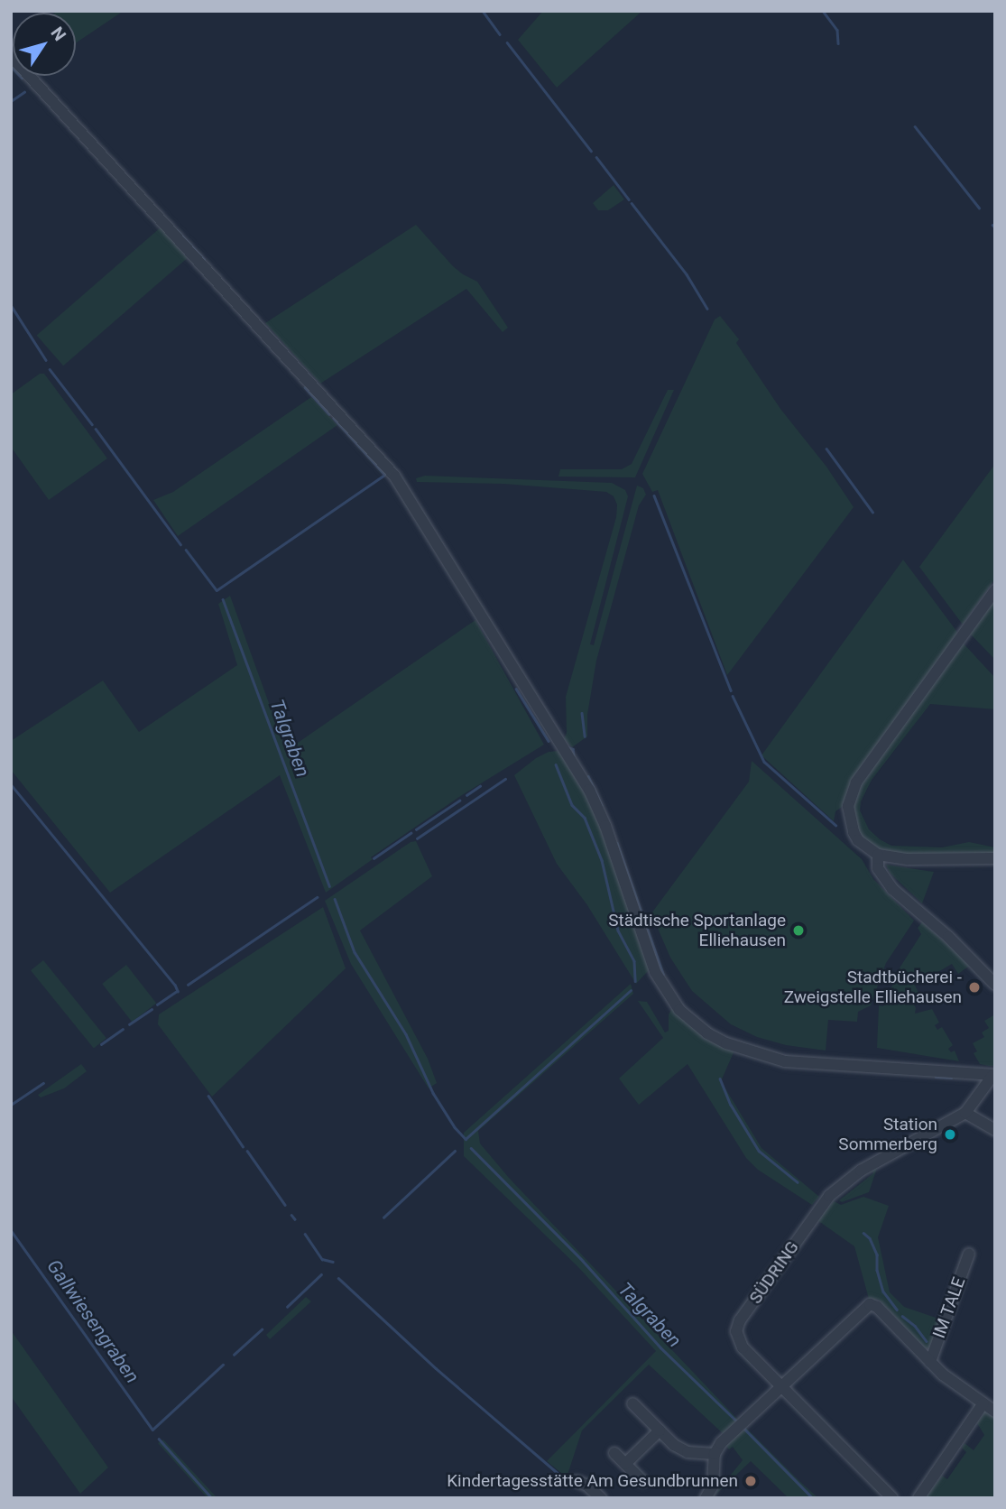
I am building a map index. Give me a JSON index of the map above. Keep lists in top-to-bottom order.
{
  "streets": {
    "street": ["SÜDRING", "IM TALE"]
  },
  "water": ["Talgraben", "Gallwiesengraben"],
  "places": [
    "Städtische Sportanlage Elliehausen",
    "Stadtbücherei - Zweigstelle Elliehausen",
    "Station Sommerberg",
    "Kindertagesstätte Am Gesundbrunnen"
  ],
  "north": "top right"
}
